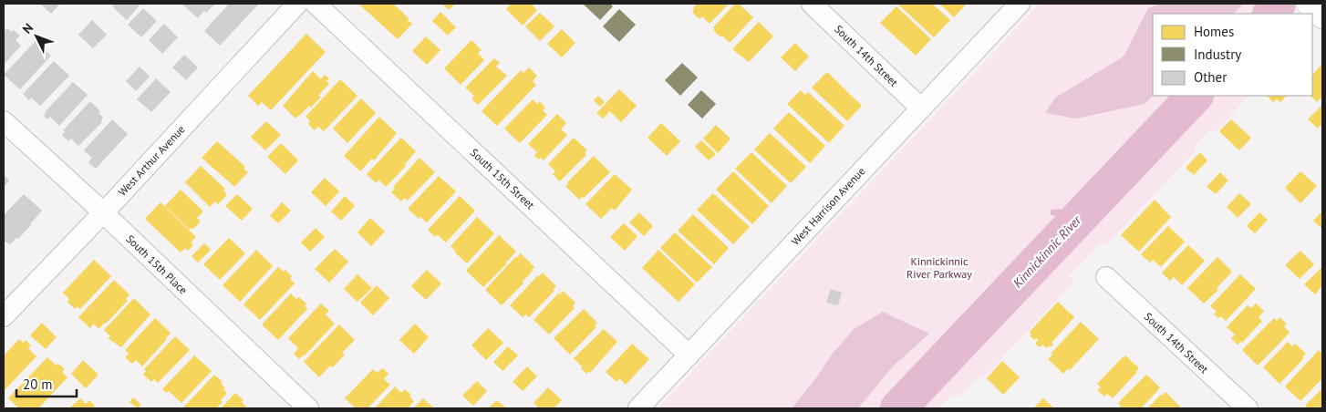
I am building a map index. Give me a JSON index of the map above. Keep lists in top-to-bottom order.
{
  "streets": {
    "street": [
      "South 14th Street",
      "West Arthur Avenue",
      "South 15th Street",
      "West Harrison Avenue",
      "South 15th Place"
    ]
  },
  "crossings": [
    ["South 14th Street", "West Harrison Avenue"],
    ["West Arthur Avenue", "South 15th Place"],
    ["South 15th Street", "West Harrison Avenue"]
  ],
  "water": ["Kinnickinnic River"],
  "parks": ["Kinnickinnic River Parkway"],
  "legend": ["Homes", "Industry", "Other"],
  "scale_bar": "20 m",
  "north": "top left"
}
